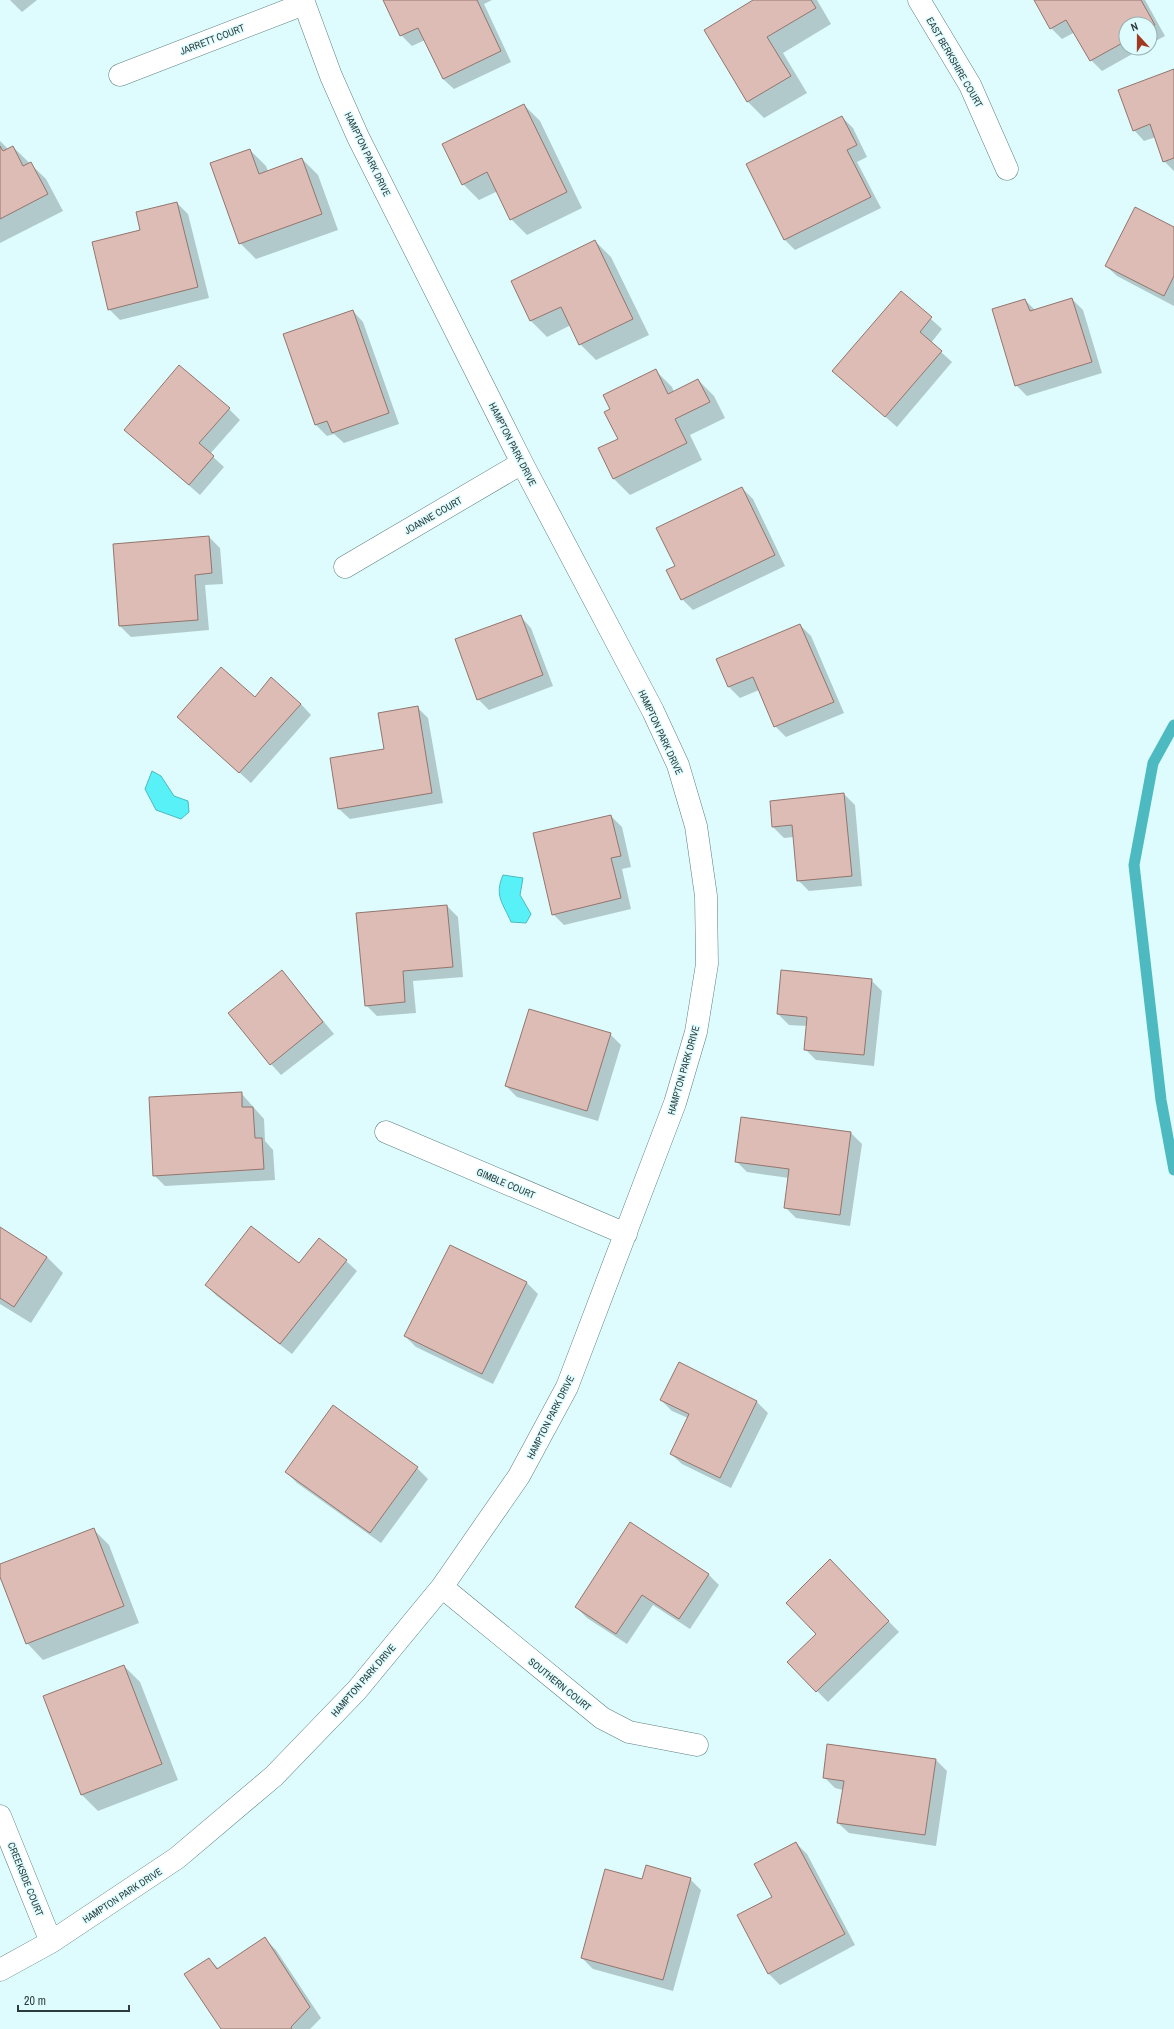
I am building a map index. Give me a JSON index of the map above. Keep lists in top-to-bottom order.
{
  "streets": {
    "street": [
      "JARRETT COURT",
      "EAST BERKSHIRE COURT",
      "HAMPTON PARK DRIVE",
      "JOANNE COURT",
      "GIMBLE COURT",
      "SOUTHERN COURT",
      "CREEKSIDE COURT"
    ]
  },
  "crossings": [
    ["JARRETT COURT", "HAMPTON PARK DRIVE"],
    ["HAMPTON PARK DRIVE", "JOANNE COURT"],
    ["HAMPTON PARK DRIVE", "GIMBLE COURT"],
    ["HAMPTON PARK DRIVE", "SOUTHERN COURT"],
    ["HAMPTON PARK DRIVE", "CREEKSIDE COURT"]
  ],
  "scale_bar": "20 m",
  "north": "top"
}
